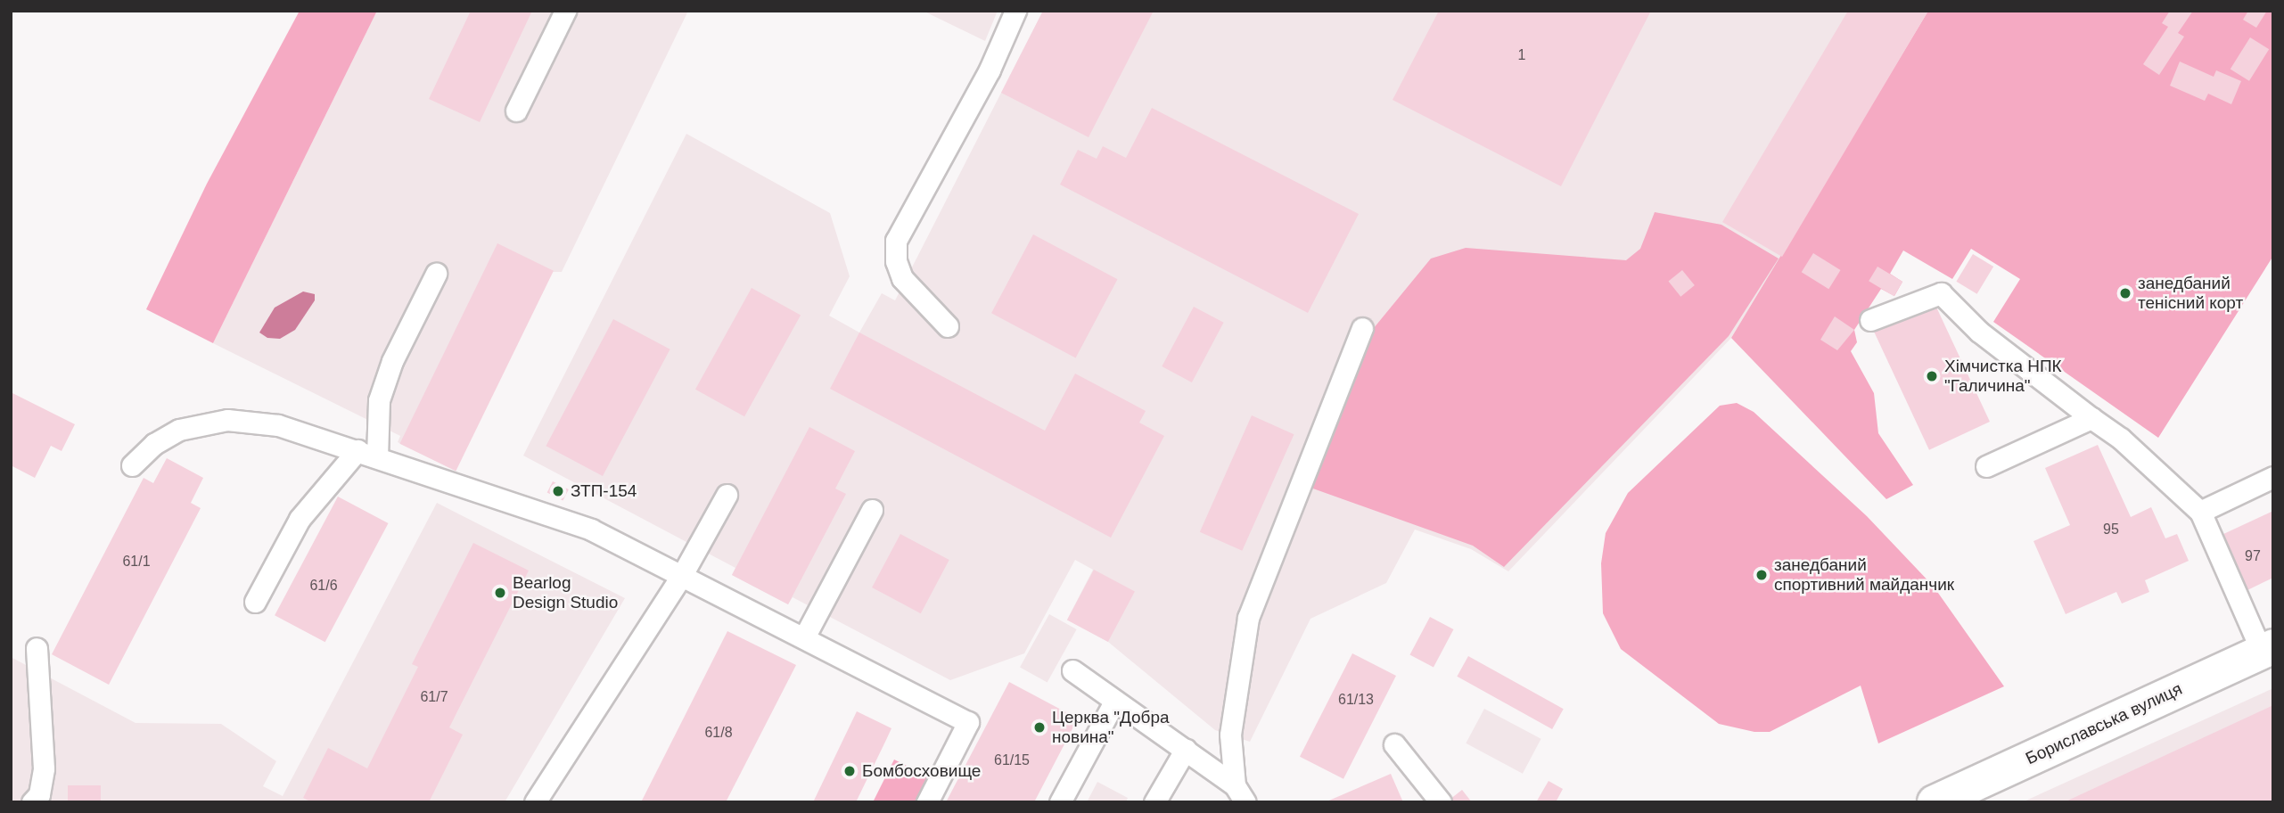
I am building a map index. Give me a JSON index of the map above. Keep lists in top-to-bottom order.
{
  "streets": {
    "street": ["Бориславська вулиця"]
  },
  "places": [
    "занедбаний тенісний корт",
    "Хімчистка НПК \"Галичина\"",
    "ЗТП-154",
    "занедбаний спортивний майданчик",
    "Bearlog Design Studio",
    "Церква \"Добра новина\"",
    "Бомбосховище"
  ],
  "house_numbers": [
    "1",
    "95",
    "97",
    "61/1",
    "61/6",
    "61/7",
    "61/13",
    "61/8",
    "61/15"
  ]
}
